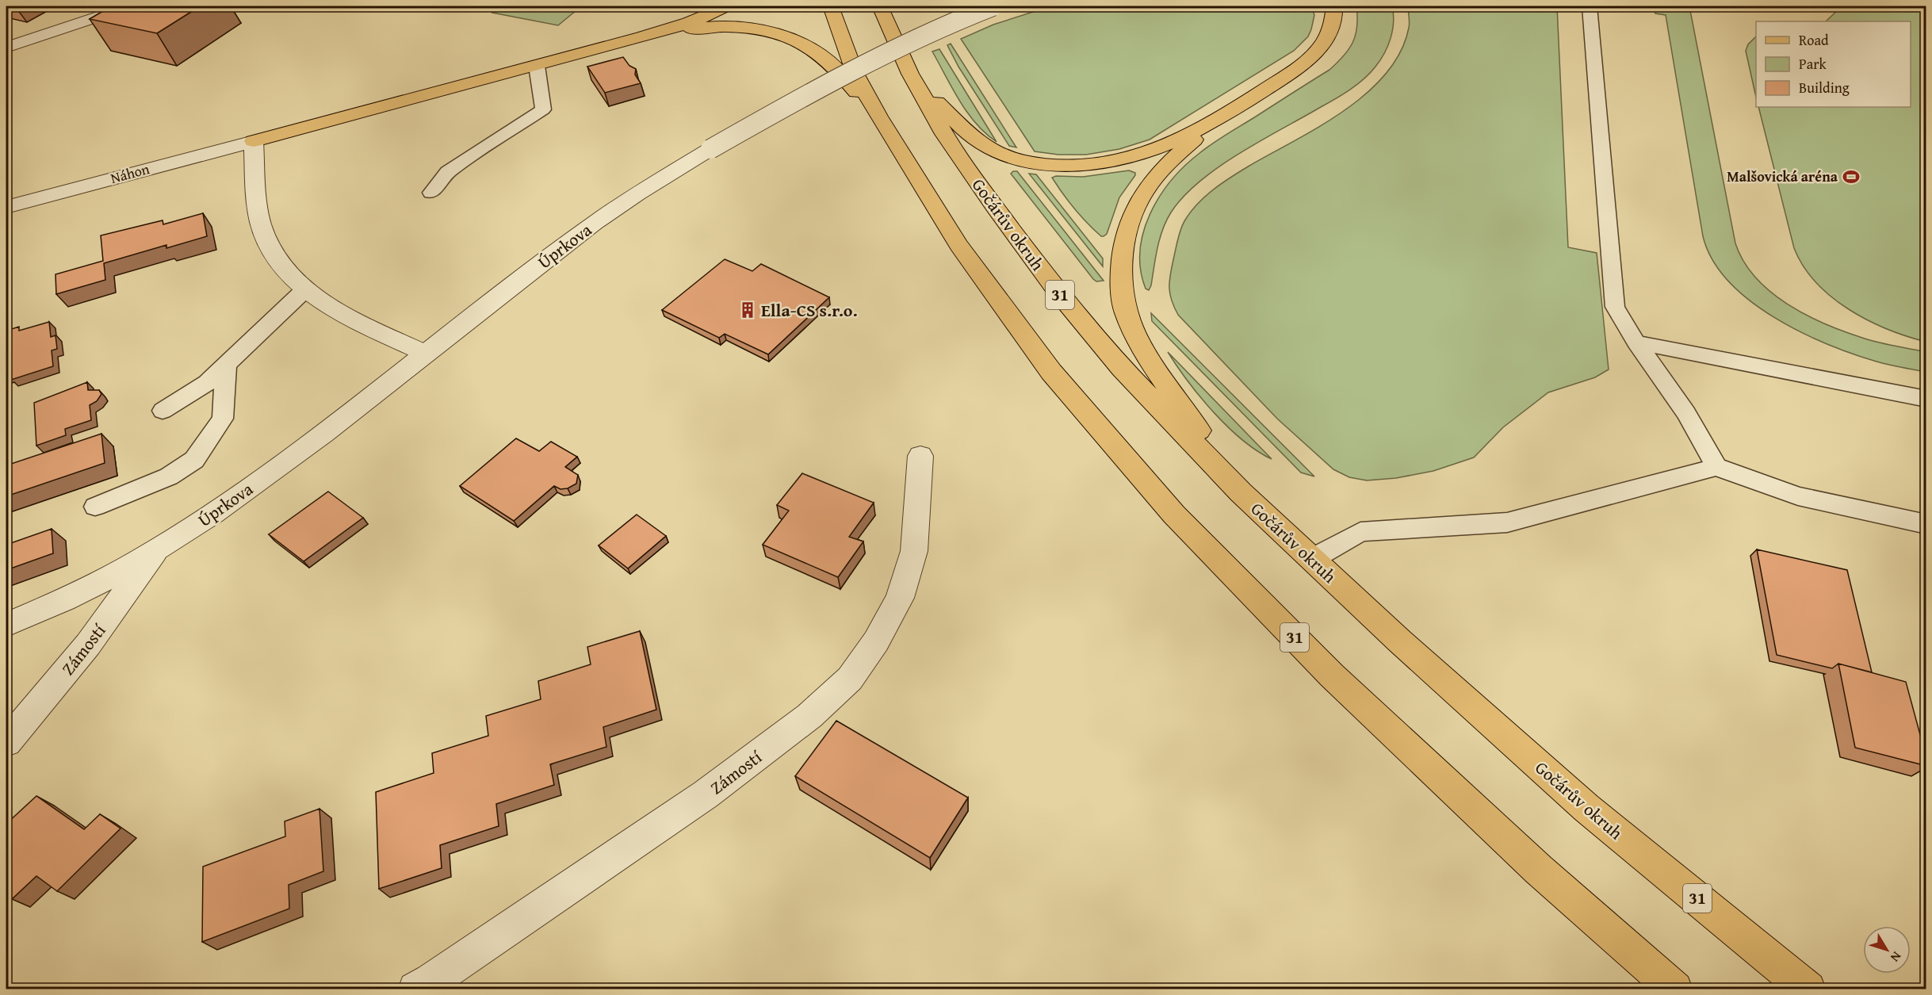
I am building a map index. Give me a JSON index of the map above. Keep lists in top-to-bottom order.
{
  "streets": {
    "main road": ["Gočárův okruh", "31"],
    "street": ["Náhon", "Úprkova", "Zámostí"]
  },
  "crossings": [
    ["Úprkova", "Zámostí"]
  ],
  "places": {
    "sports": ["Malšovická aréna"],
    "building": ["Ella-CS s.r.o."]
  },
  "legend": ["Road", "Park", "Building"],
  "north": "bottom right"
}
